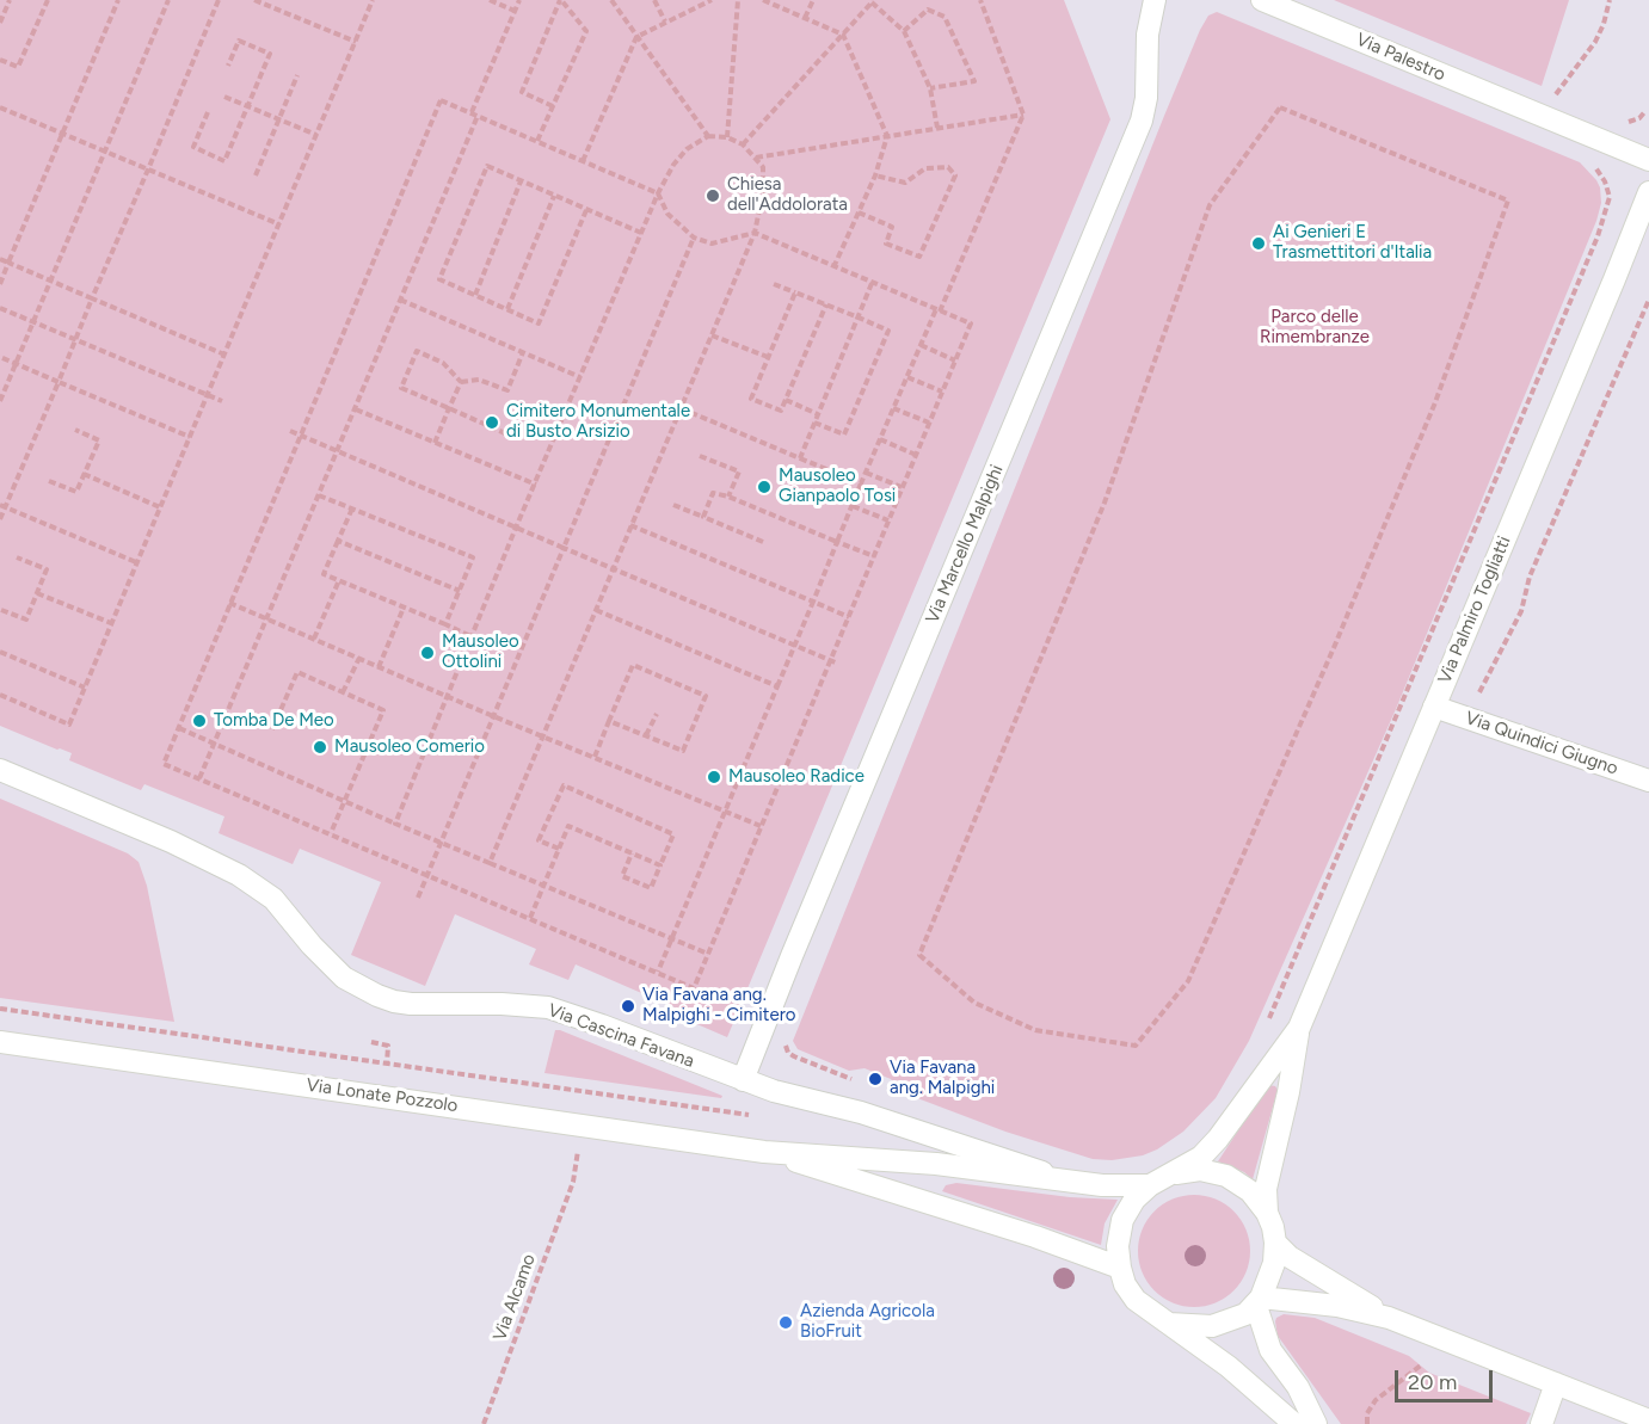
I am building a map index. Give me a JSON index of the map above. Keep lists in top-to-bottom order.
{
  "streets": {
    "street": [
      "Via Palestro",
      "Via Marcello Malpighi",
      "Via Palmiro Togliatti",
      "Via Quindici Giugno",
      "Via Cascina Favana",
      "Via Lonate Pozzolo"
    ],
    "path": ["Via Alcamo"]
  },
  "crossings": [
    ["Via Marcello Malpighi", "Via Cascina Favana"],
    ["Via Palmiro Togliatti", "Via Quindici Giugno"]
  ],
  "parks": ["Parco delle Rimembranze"],
  "places": [
    "Chiesa dell'Addolorata",
    "Ai Genieri E Trasmettitori d'Italia",
    "Cimitero Monumentale di Busto Arsizio",
    "Mausoleo Gianpaolo Tosi",
    "Mausoleo Ottolini",
    "Tomba De Meo",
    "Mausoleo Comerio",
    "Mausoleo Radice",
    "Via Favana ang. Malpighi - Cimitero",
    "Via Favana ang. Malpighi",
    "Azienda Agricola BioFruit"
  ],
  "scale_bar": "20 m"
}
